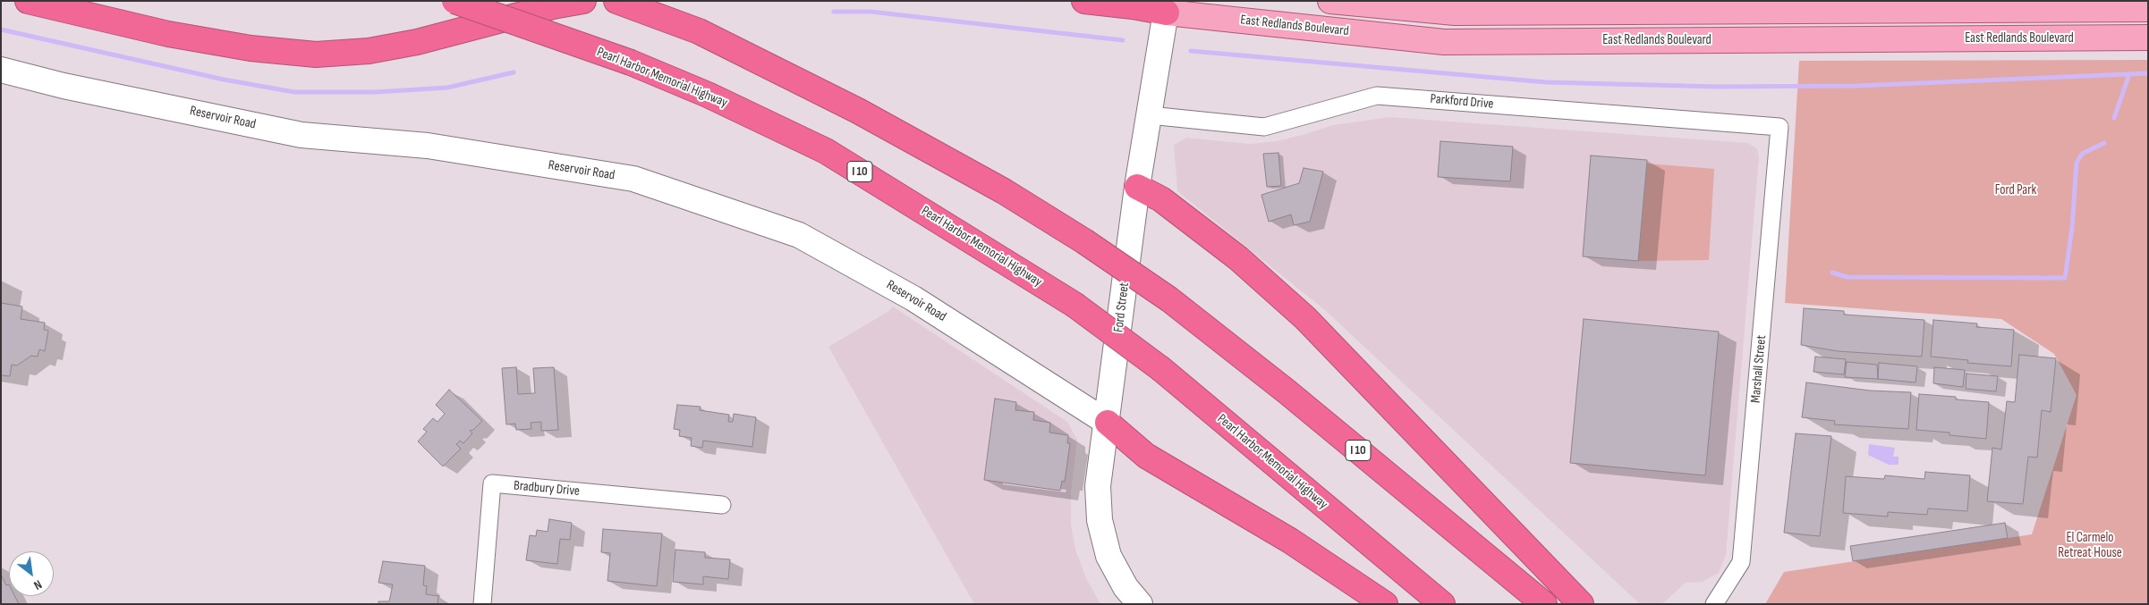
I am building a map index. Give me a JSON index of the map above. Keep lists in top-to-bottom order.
{
  "streets": {
    "highway": ["Pearl Harbor Memorial Highway", "I 10"],
    "main road": ["East Redlands Boulevard"],
    "street": [
      "Parkford Drive",
      "Reservoir Road",
      "Ford Street",
      "Marshall Street",
      "Bradbury Drive"
    ]
  },
  "crossings": [
    ["East Redlands Boulevard", "Ford Street"],
    ["Parkford Drive", "Ford Street"],
    ["Parkford Drive", "Marshall Street"],
    ["Reservoir Road", "Ford Street"]
  ],
  "parks": ["Ford Park", "El Carmelo Retreat House"],
  "north": "bottom right"
}
